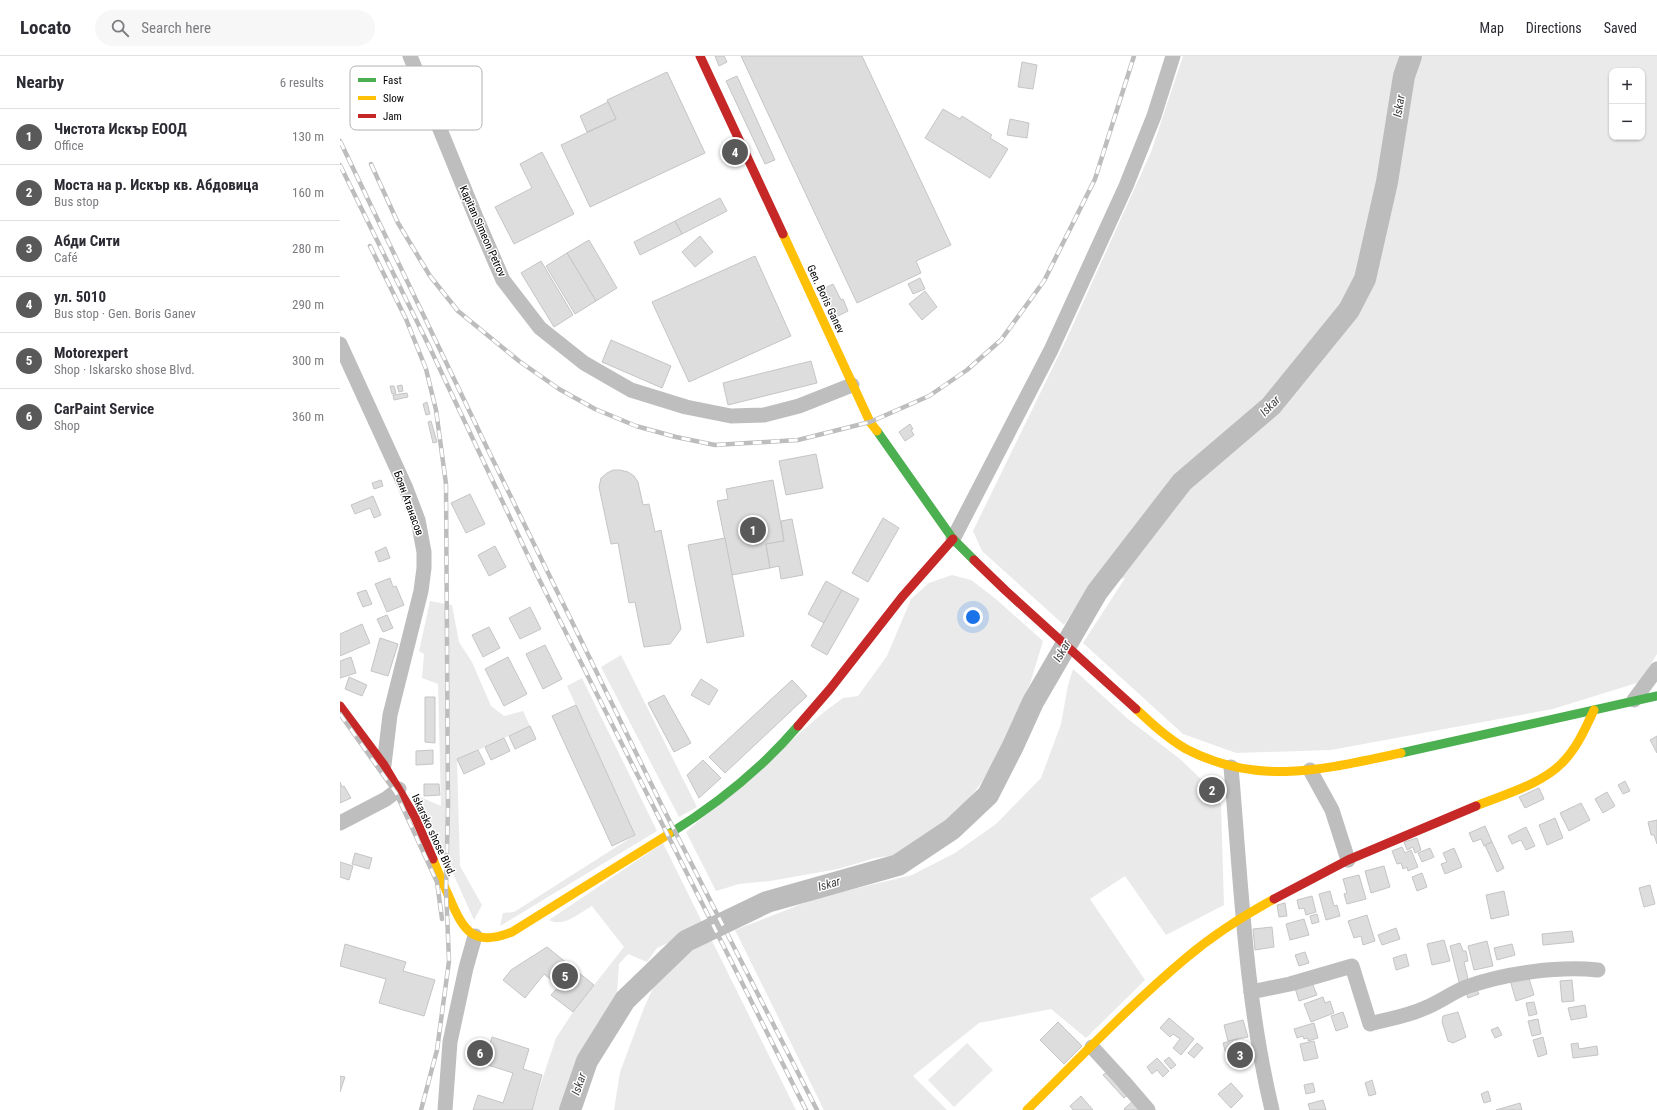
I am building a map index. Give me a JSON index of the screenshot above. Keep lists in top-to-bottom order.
{
  "streets": {
    "street": [
      "Kapitan Simeon Petrov",
      "Gen. Boris Ganev",
      "Боян Атанасов",
      "Iskarsko shose Blvd."
    ]
  },
  "crossings": [
    ["Kapitan Simeon Petrov", "Gen. Boris Ganev"],
    ["Боян Атанасов", "Iskarsko shose Blvd."]
  ],
  "water": ["Iskar"],
  "legend": ["Fast", "Slow", "Jam"],
  "page": {
    "header": "Locato",
    "search": "Search here",
    "nav": ["Map", "Directions", "Saved"],
    "heading": ["Nearby", "6 results"],
    "map_buttons": ["+", "−"],
    "list": [
      {
        "mark": "1",
        "name": "Чистота Искър ЕООД",
        "note": "Office",
        "value": "130 m"
      },
      {
        "mark": "2",
        "name": "Моста на р. Искър кв. Абдовица",
        "note": "Bus stop",
        "value": "160 m"
      },
      {
        "mark": "3",
        "name": "Абди Сити",
        "note": "Café",
        "value": "280 m"
      },
      {
        "mark": "4",
        "name": "ул. 5010",
        "note": "Bus stop · Gen. Boris Ganev",
        "value": "290 m"
      },
      {
        "mark": "5",
        "name": "Motorexpert",
        "note": "Shop · Iskarsko shose Blvd.",
        "value": "300 m"
      },
      {
        "mark": "6",
        "name": "CarPaint Service",
        "note": "Shop",
        "value": "360 m"
      }
    ],
    "pins": [
      "4",
      "1",
      "2",
      "5",
      "6",
      "3"
    ]
  }
}
